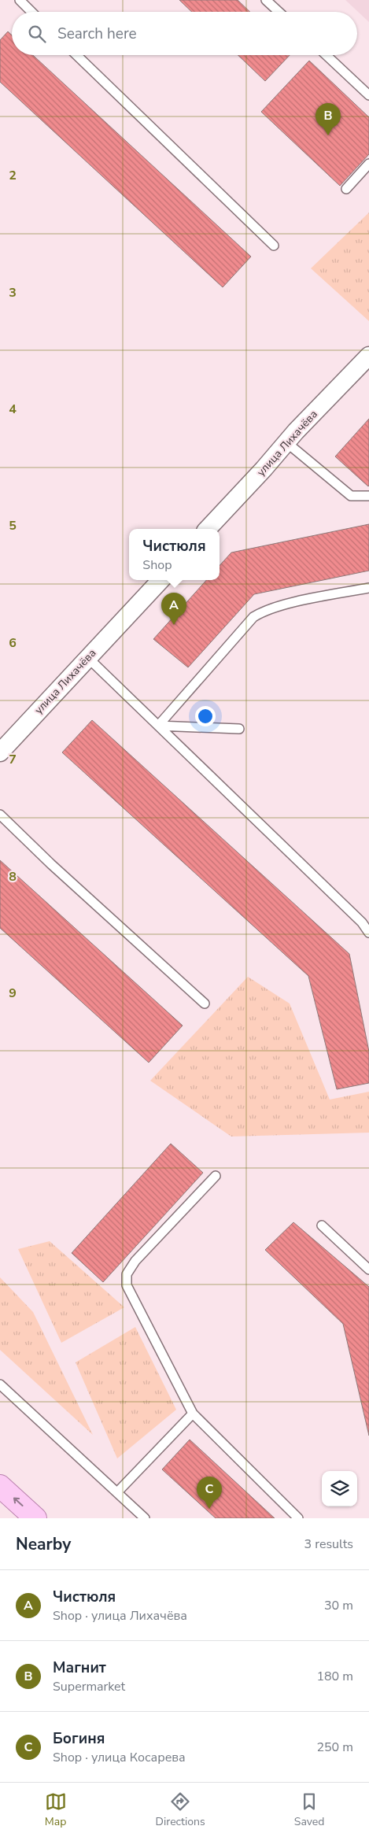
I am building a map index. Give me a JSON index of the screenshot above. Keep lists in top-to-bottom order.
{
  "streets": {
    "street": ["улица Лихачёва"]
  },
  "page": {
    "search": "Search here",
    "pins": ["B", "A", "C"],
    "popup": ["Чистюля", "Shop"],
    "heading": ["Nearby", "3 results"],
    "list": [
      {
        "mark": "A",
        "name": "Чистюля",
        "note": "Shop · улица Лихачёва",
        "value": "30 m"
      },
      {
        "mark": "B",
        "name": "Магнит",
        "note": "Supermarket",
        "value": "180 m"
      },
      {
        "mark": "C",
        "name": "Богиня",
        "note": "Shop · улица Косарева",
        "value": "250 m"
      }
    ],
    "nav": ["Map", "Directions", "Saved"]
  },
  "grid": {
    "rows": [
      "2",
      "3",
      "4",
      "5",
      "6",
      "7",
      "8",
      "9"
    ]
  }
}
